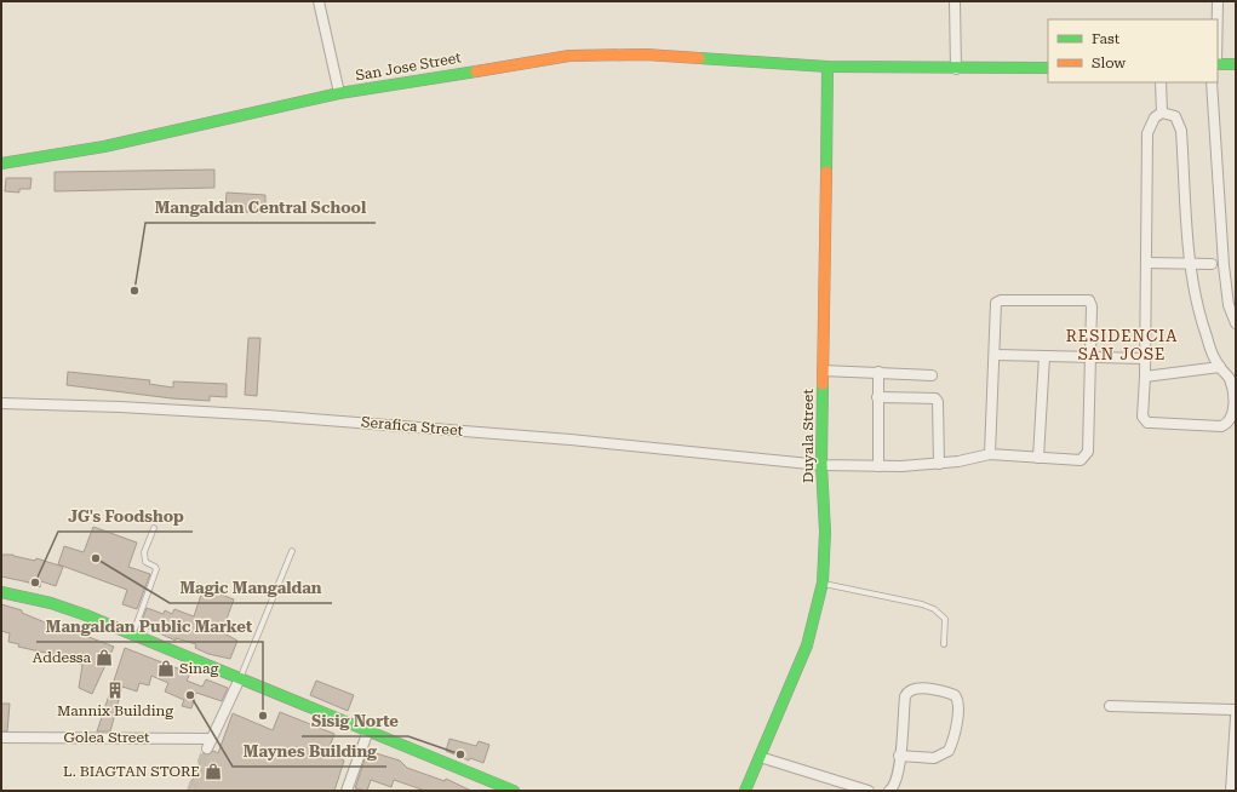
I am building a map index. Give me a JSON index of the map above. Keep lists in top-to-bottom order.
{
  "streets": {
    "main road": ["San Jose Street", "Duyala Street"],
    "street": ["Serafica Street", "Golea Street"]
  },
  "crossings": [
    ["San Jose Street", "Duyala Street"],
    ["Serafica Street", "Duyala Street"]
  ],
  "districts": ["RESIDENCIA SAN JOSE"],
  "places": {
    "other": [
      "Mangaldan Central School",
      "Magic Mangaldan",
      "JG's Foodshop",
      "Maynes Building",
      "Mangaldan Public Market",
      "Sisig Norte"
    ],
    "shop": ["Addessa", "Sinag", "L. BIAGTAN STORE"],
    "building": ["Mannix Building"]
  },
  "legend": ["Fast", "Slow"]
}
